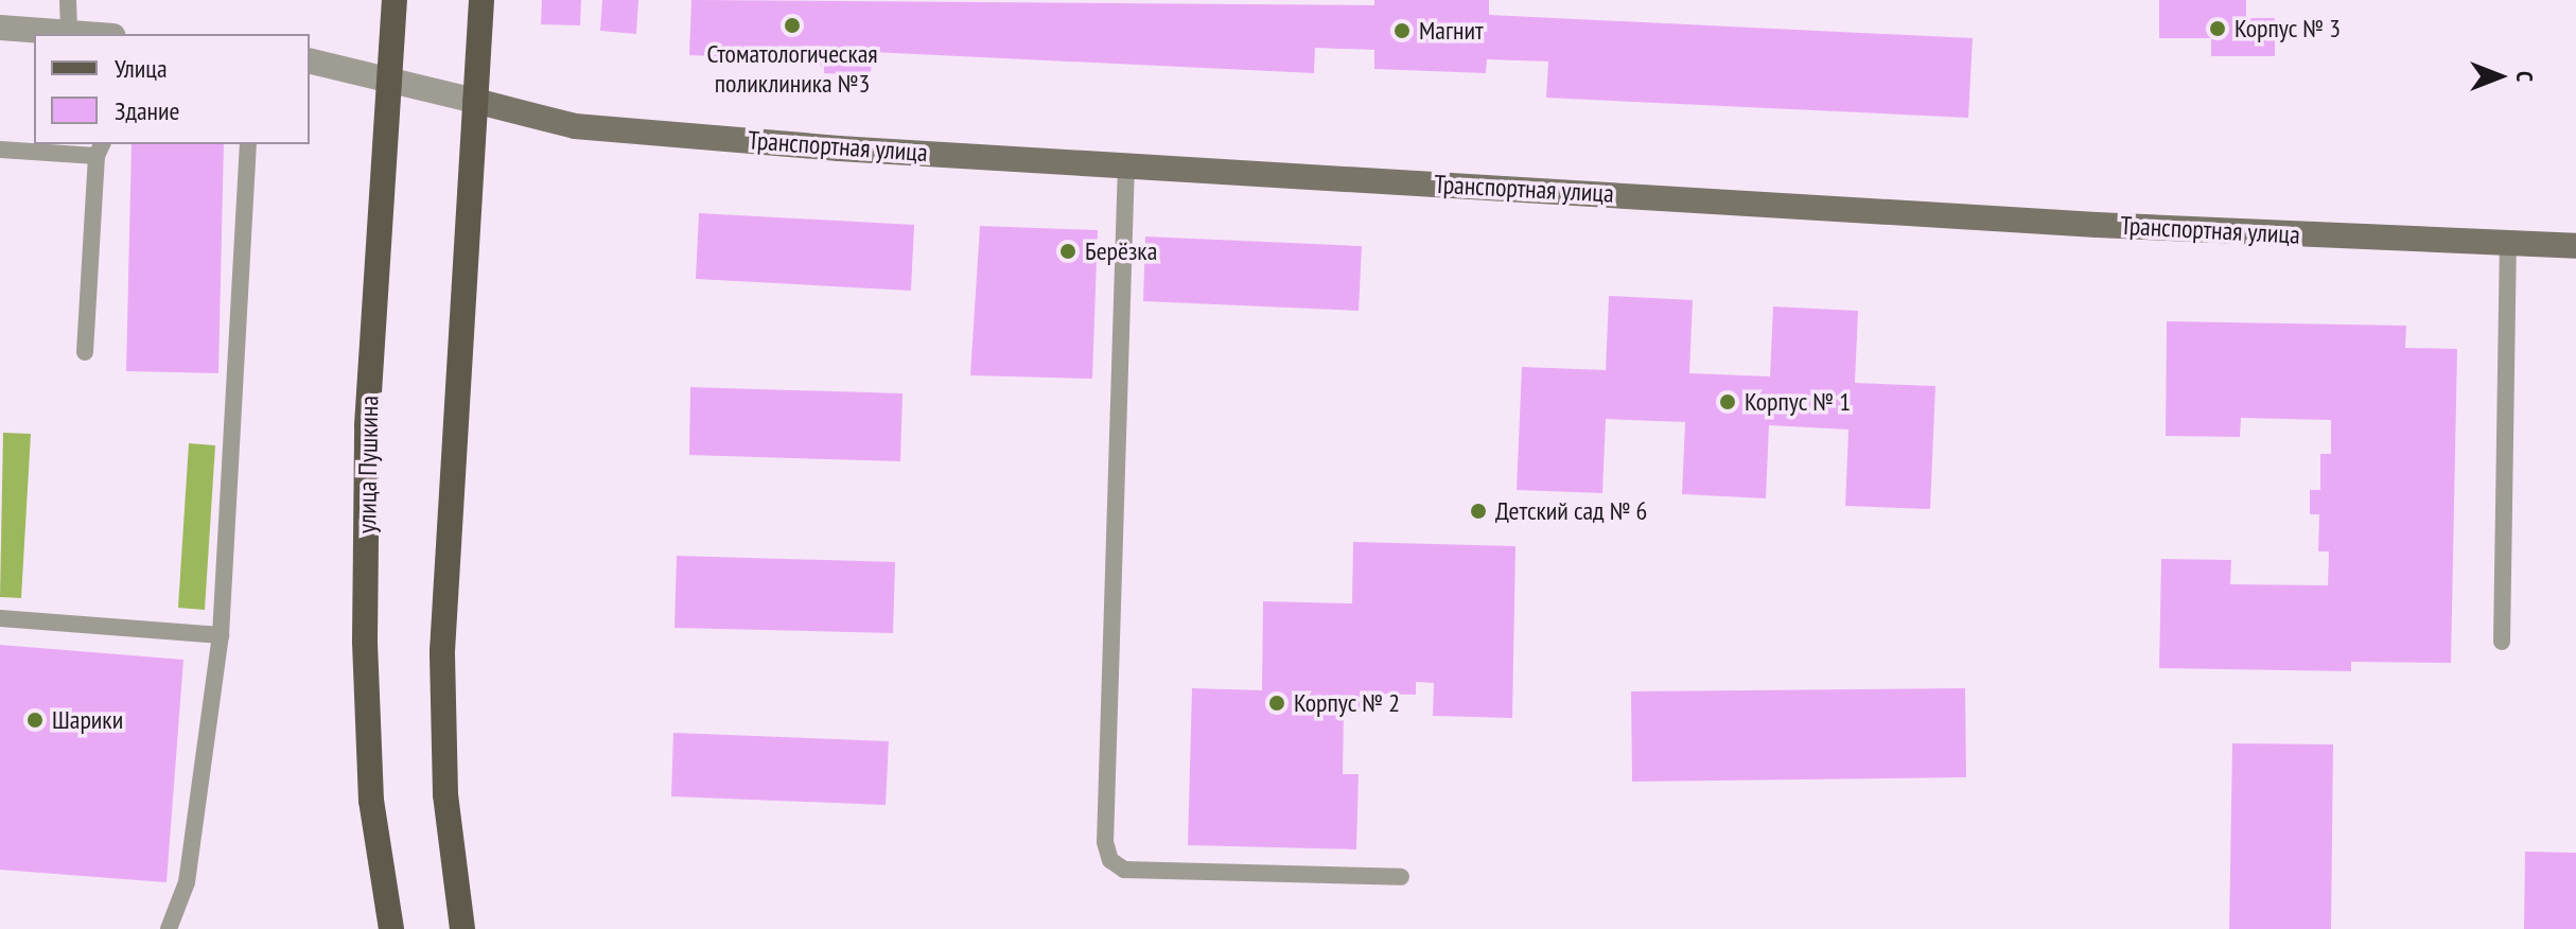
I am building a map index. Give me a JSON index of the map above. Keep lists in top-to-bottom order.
{
  "streets": {
    "main road": ["улица Пушкина"],
    "street": ["Транспортная улица"]
  },
  "places": [
    "Стоматологическая поликлиника №3",
    "Корпус № 3",
    "Магнит",
    "Берёзка",
    "Корпус № 1",
    "Детский сад № 6",
    "Корпус № 2",
    "Шарики"
  ],
  "legend": ["Улица", "Здание"],
  "north": "right"
}
